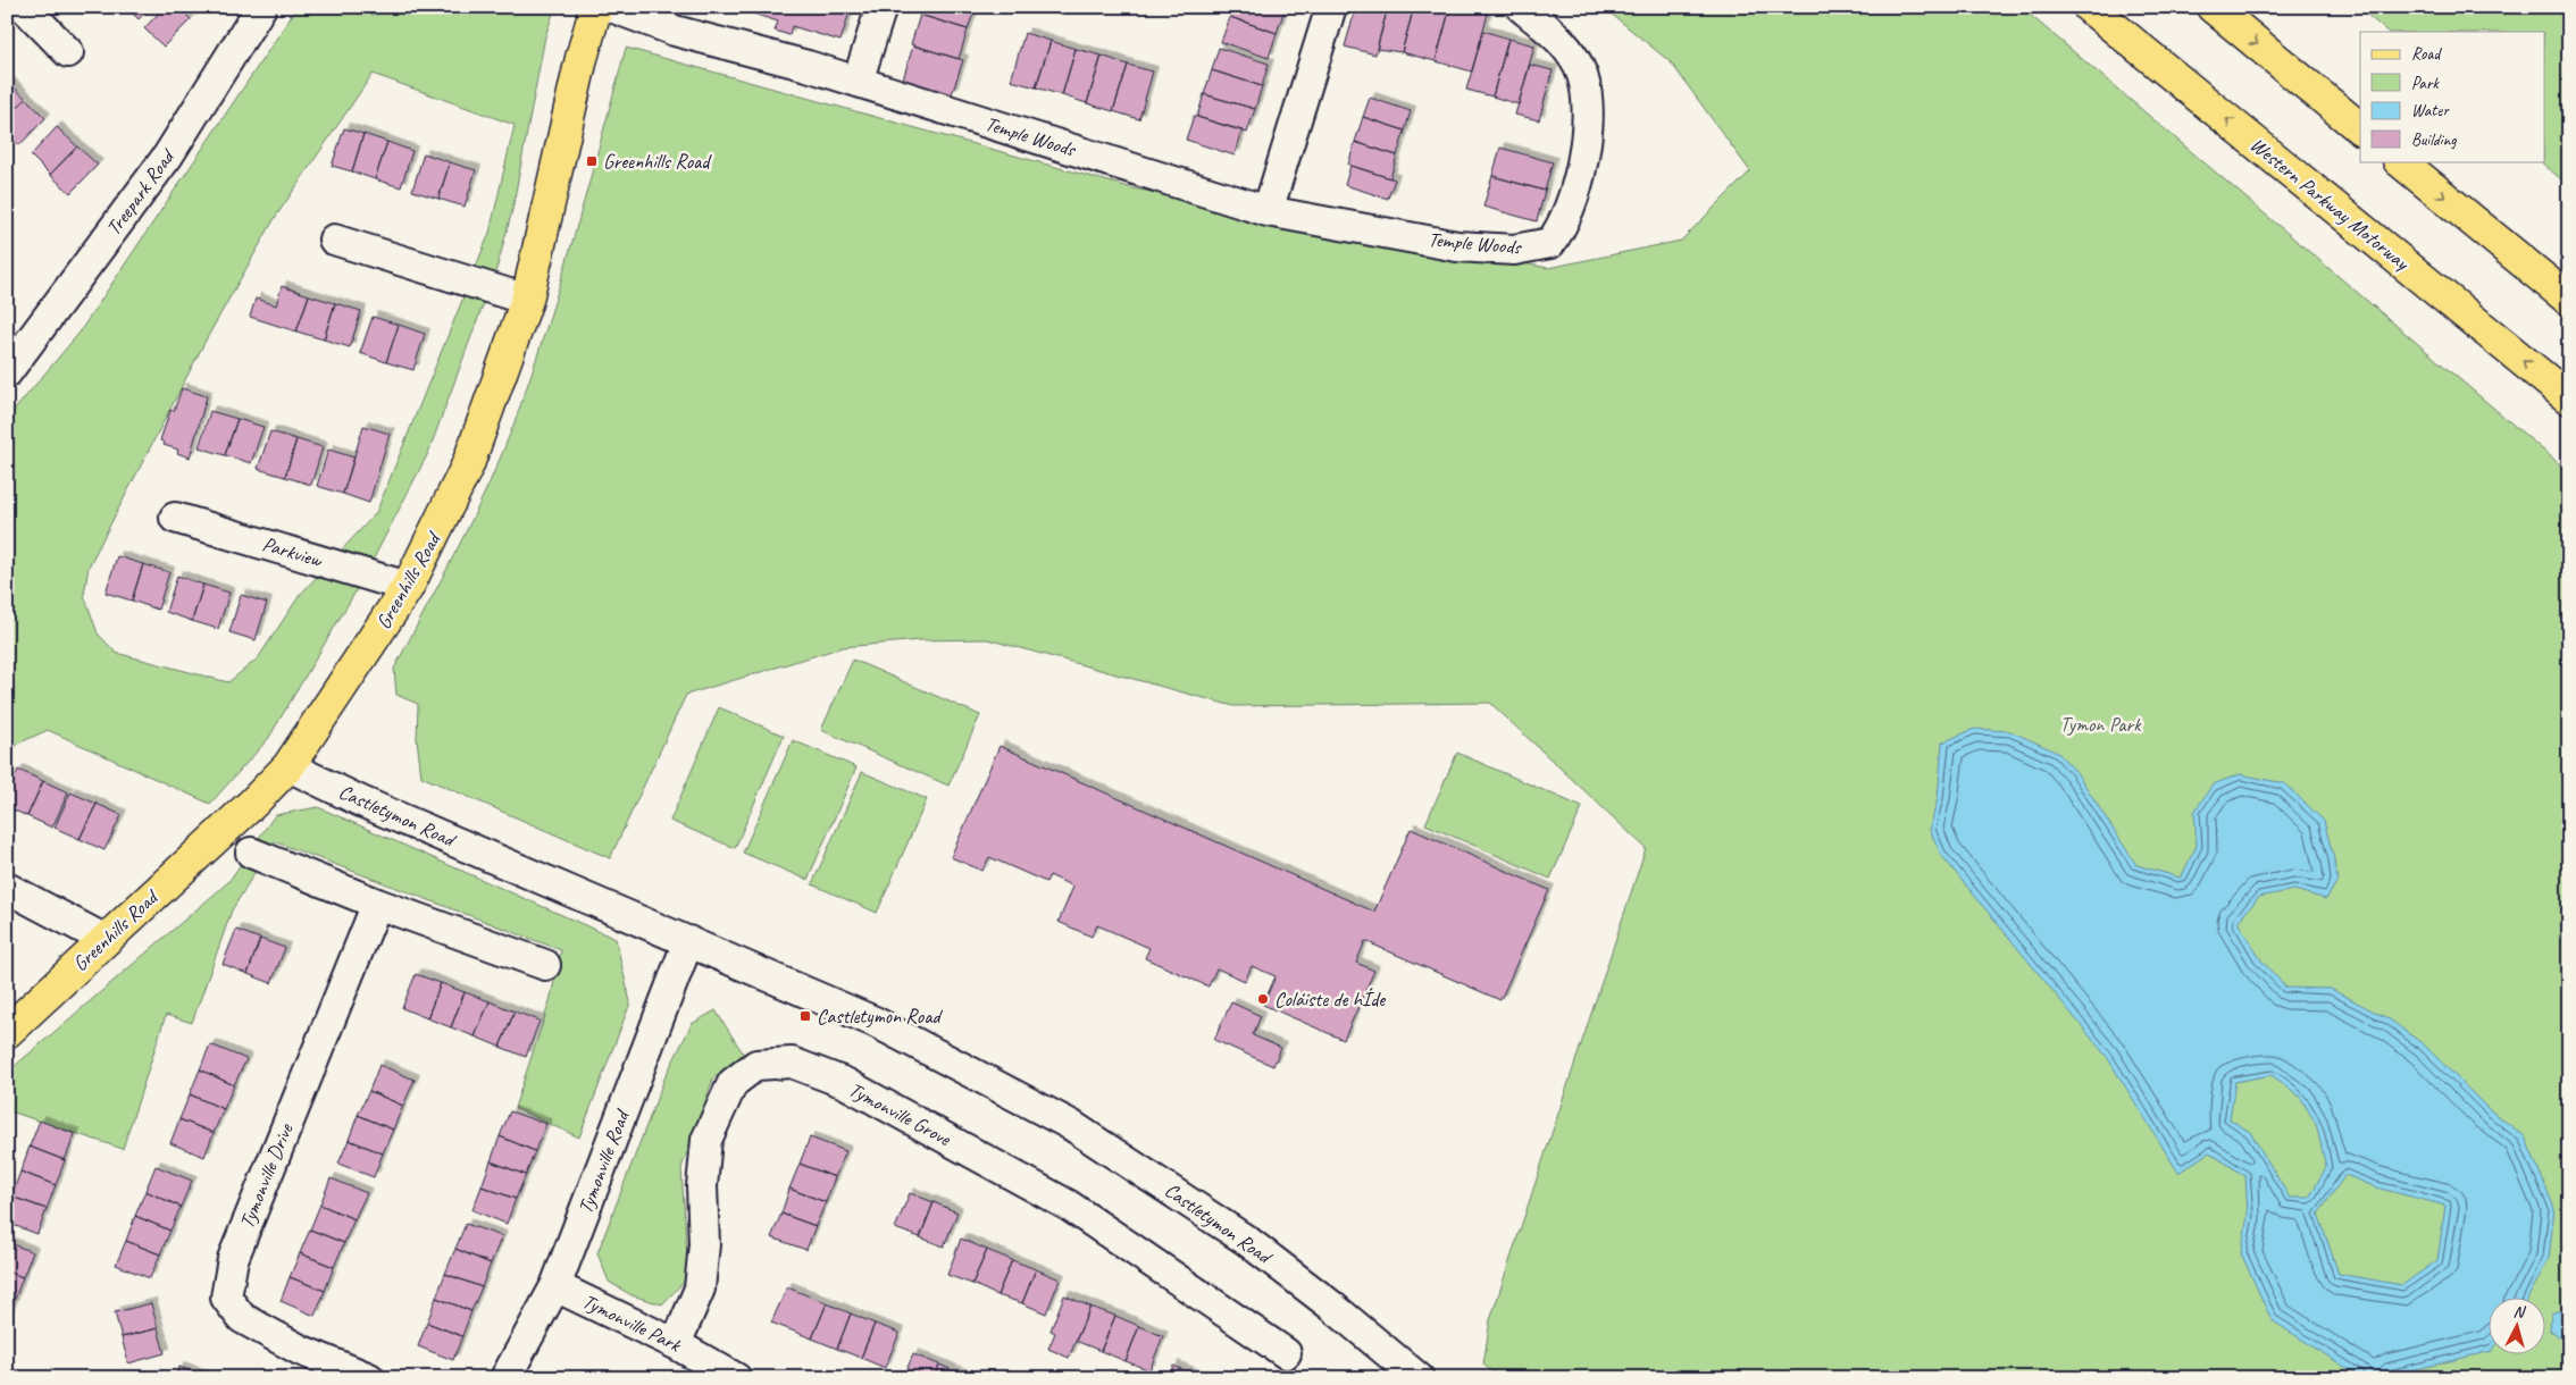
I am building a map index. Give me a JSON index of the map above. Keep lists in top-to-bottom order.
{
  "streets": {
    "main road": ["Western Parkway Motorway", "Greenhills Road"],
    "street": [
      "Temple Woods",
      "Treepark Road",
      "Parkview",
      "Castletymon Road",
      "Tymonville Grove",
      "Tymonville Road",
      "Tymonville Drive",
      "Tymonville Park"
    ]
  },
  "crossings": [
    ["Parkview", "Greenhills Road"],
    ["Greenhills Road", "Castletymon Road"],
    ["Castletymon Road", "Tymonville Road"],
    ["Tymonville Grove", "Tymonville Park"],
    ["Tymonville Road", "Tymonville Park"]
  ],
  "parks": ["Tymon Park"],
  "places": {
    "transit": ["Greenhills Road", "Castletymon Road"],
    "other": ["Coláiste de hÍde"]
  },
  "legend": [
    "Road",
    "Park",
    "Water",
    "Building"
  ],
  "north": "top"
}
